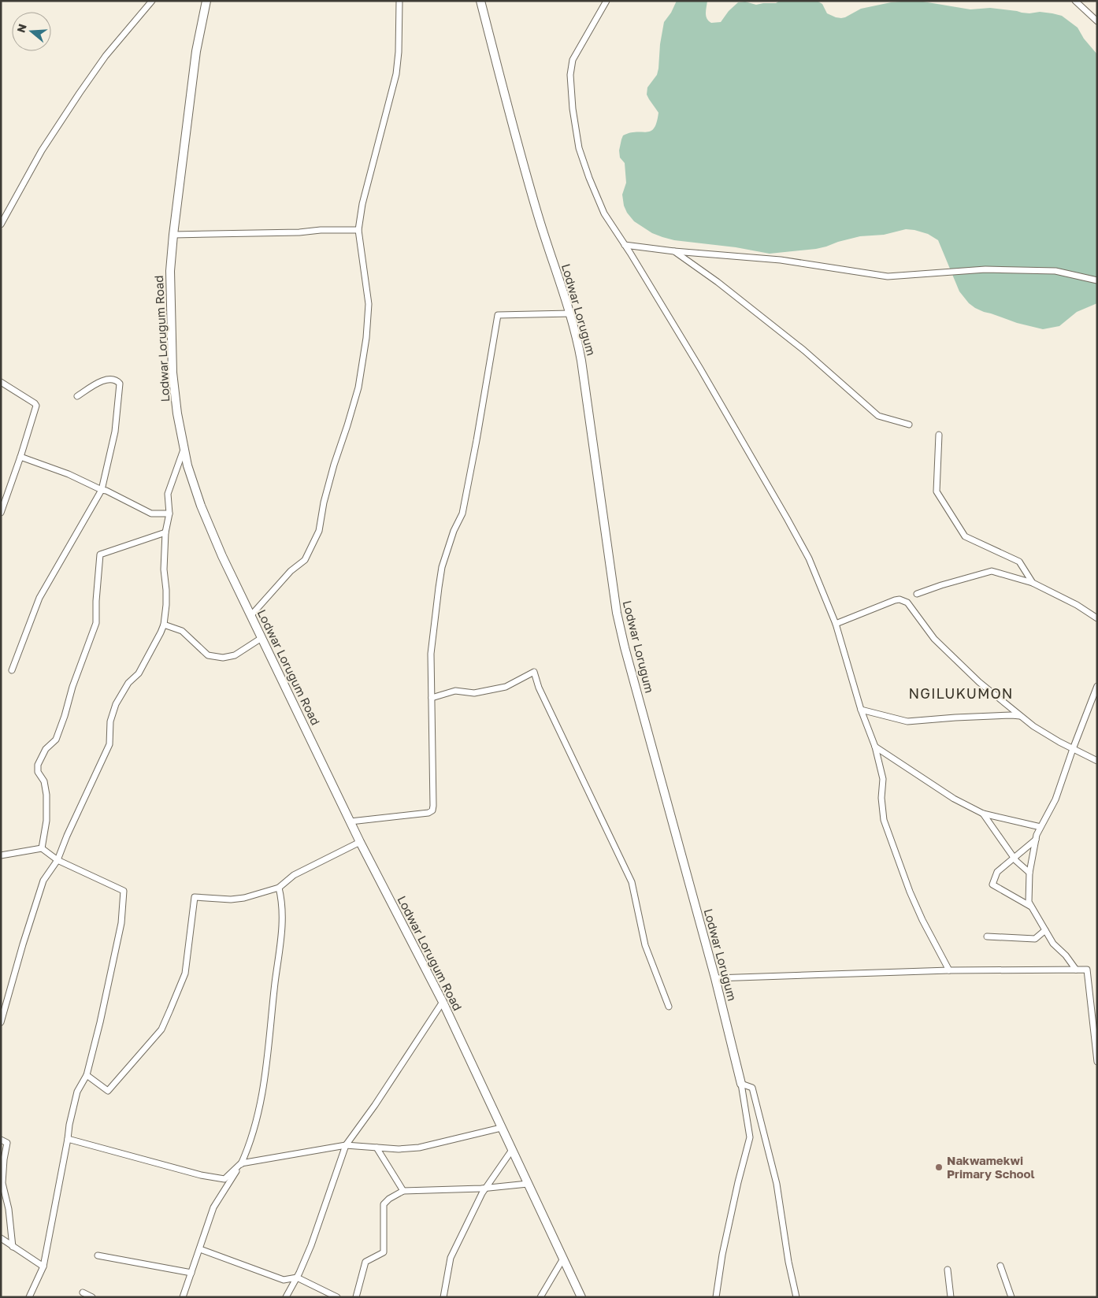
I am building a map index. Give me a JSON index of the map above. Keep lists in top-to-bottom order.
{
  "streets": {
    "main road": ["Lodwar Lorugum", "Lodwar Lorugum Road"]
  },
  "districts": ["NGILUKUMON"],
  "places": ["Nakwamekwi Primary School"],
  "north": "left"
}
